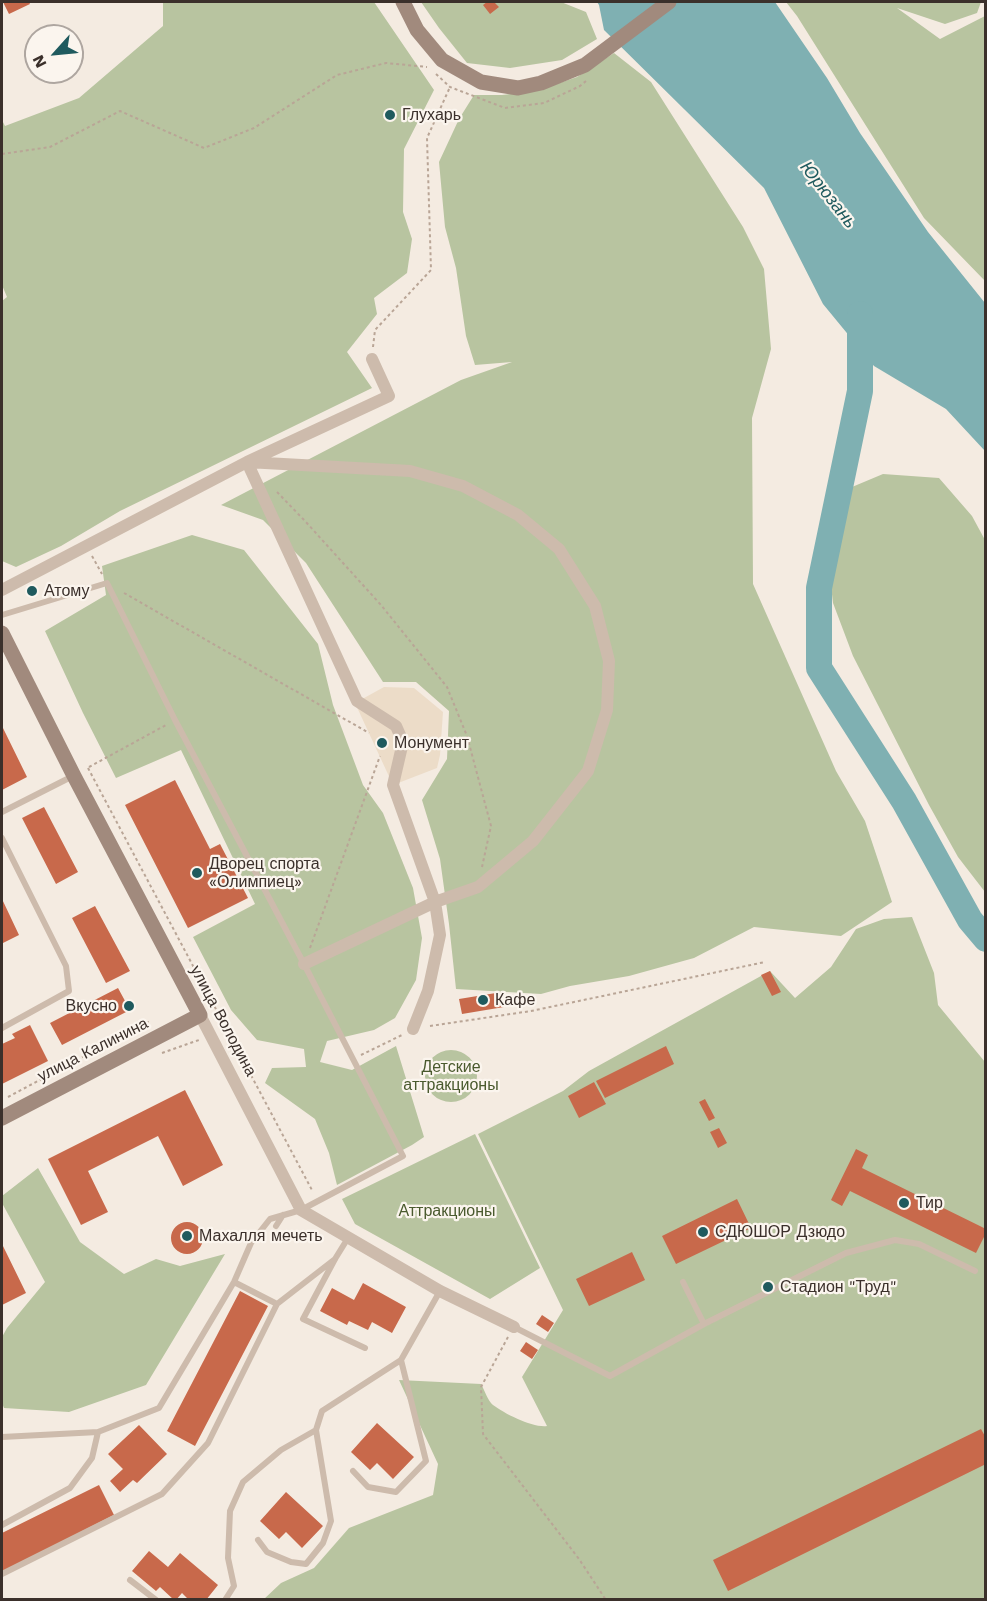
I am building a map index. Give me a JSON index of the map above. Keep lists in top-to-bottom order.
{
  "streets": {
    "street": ["улица Володина", "улица Калинина"]
  },
  "crossings": [
    ["улица Володина", "улица Калинина"]
  ],
  "water": ["Юрюзань"],
  "parks": ["Детские аттракционы", "Аттракционы"],
  "places": [
    "Глухарь",
    "Атому",
    "Монумент",
    "Дворец спорта «Олимпиец»",
    "Кафе",
    "Вкусно",
    "Тир",
    "СДЮШОР Дзюдо",
    "Махалля мечеть",
    "Стадион \"Труд\""
  ],
  "north": "bottom left"
}
